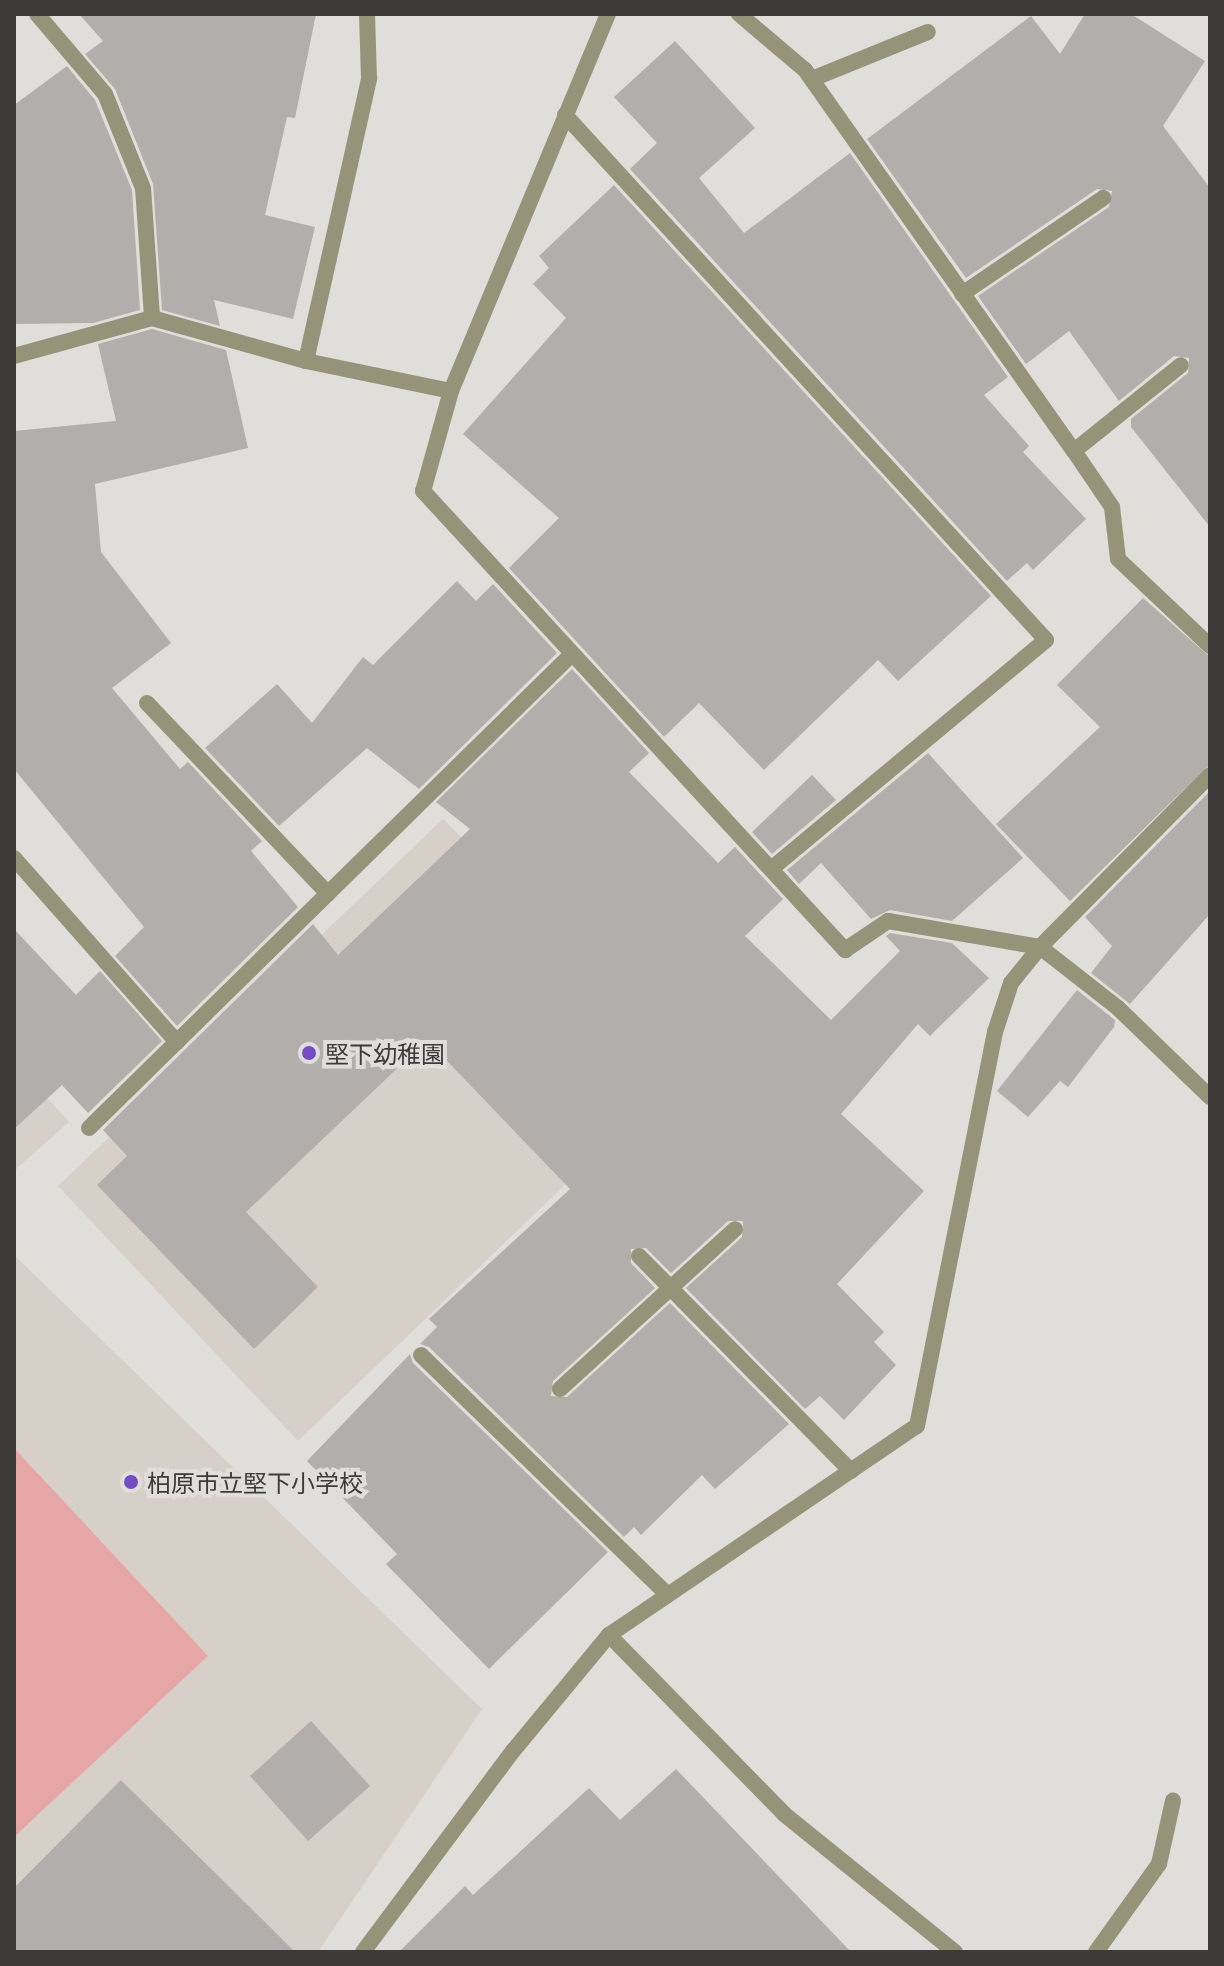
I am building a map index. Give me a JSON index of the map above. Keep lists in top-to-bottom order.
{
  "places": ["堅下幼稚園", "柏原市立堅下小学校"]
}
